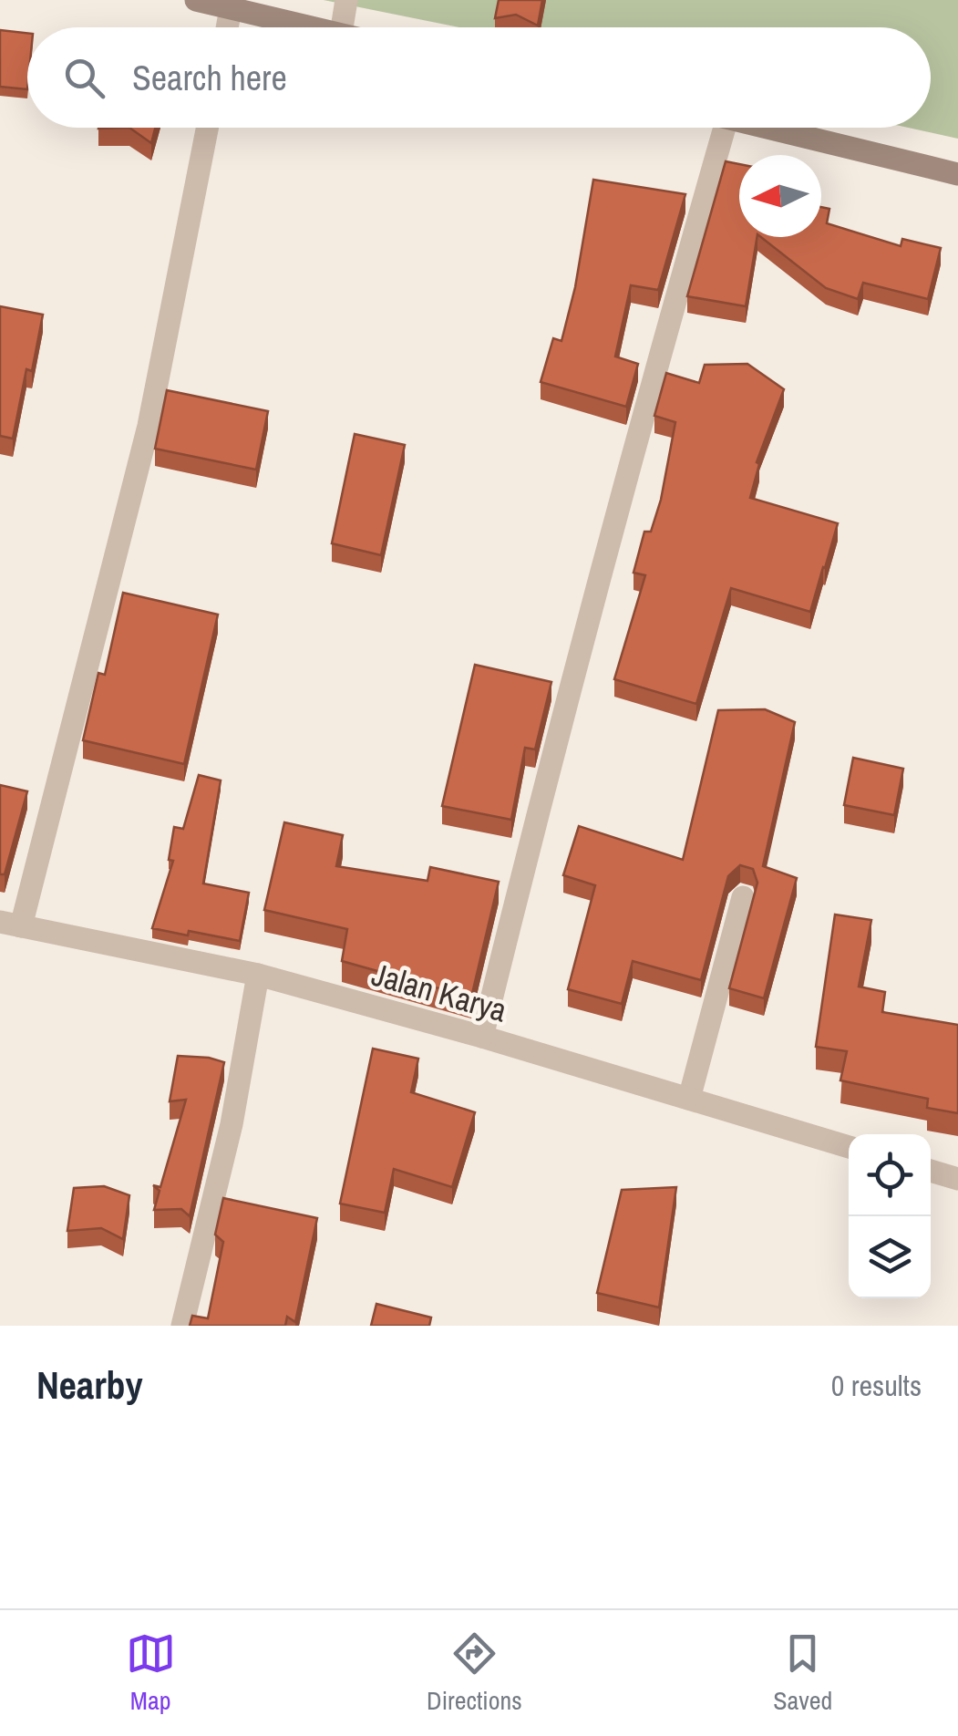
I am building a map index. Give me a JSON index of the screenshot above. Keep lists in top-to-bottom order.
{
  "streets": {
    "street": ["Jalan Karya"]
  },
  "north": "left",
  "page": {
    "search": "Search here",
    "heading": ["Nearby", "0 results"],
    "nav": ["Map", "Directions", "Saved"]
  }
}
